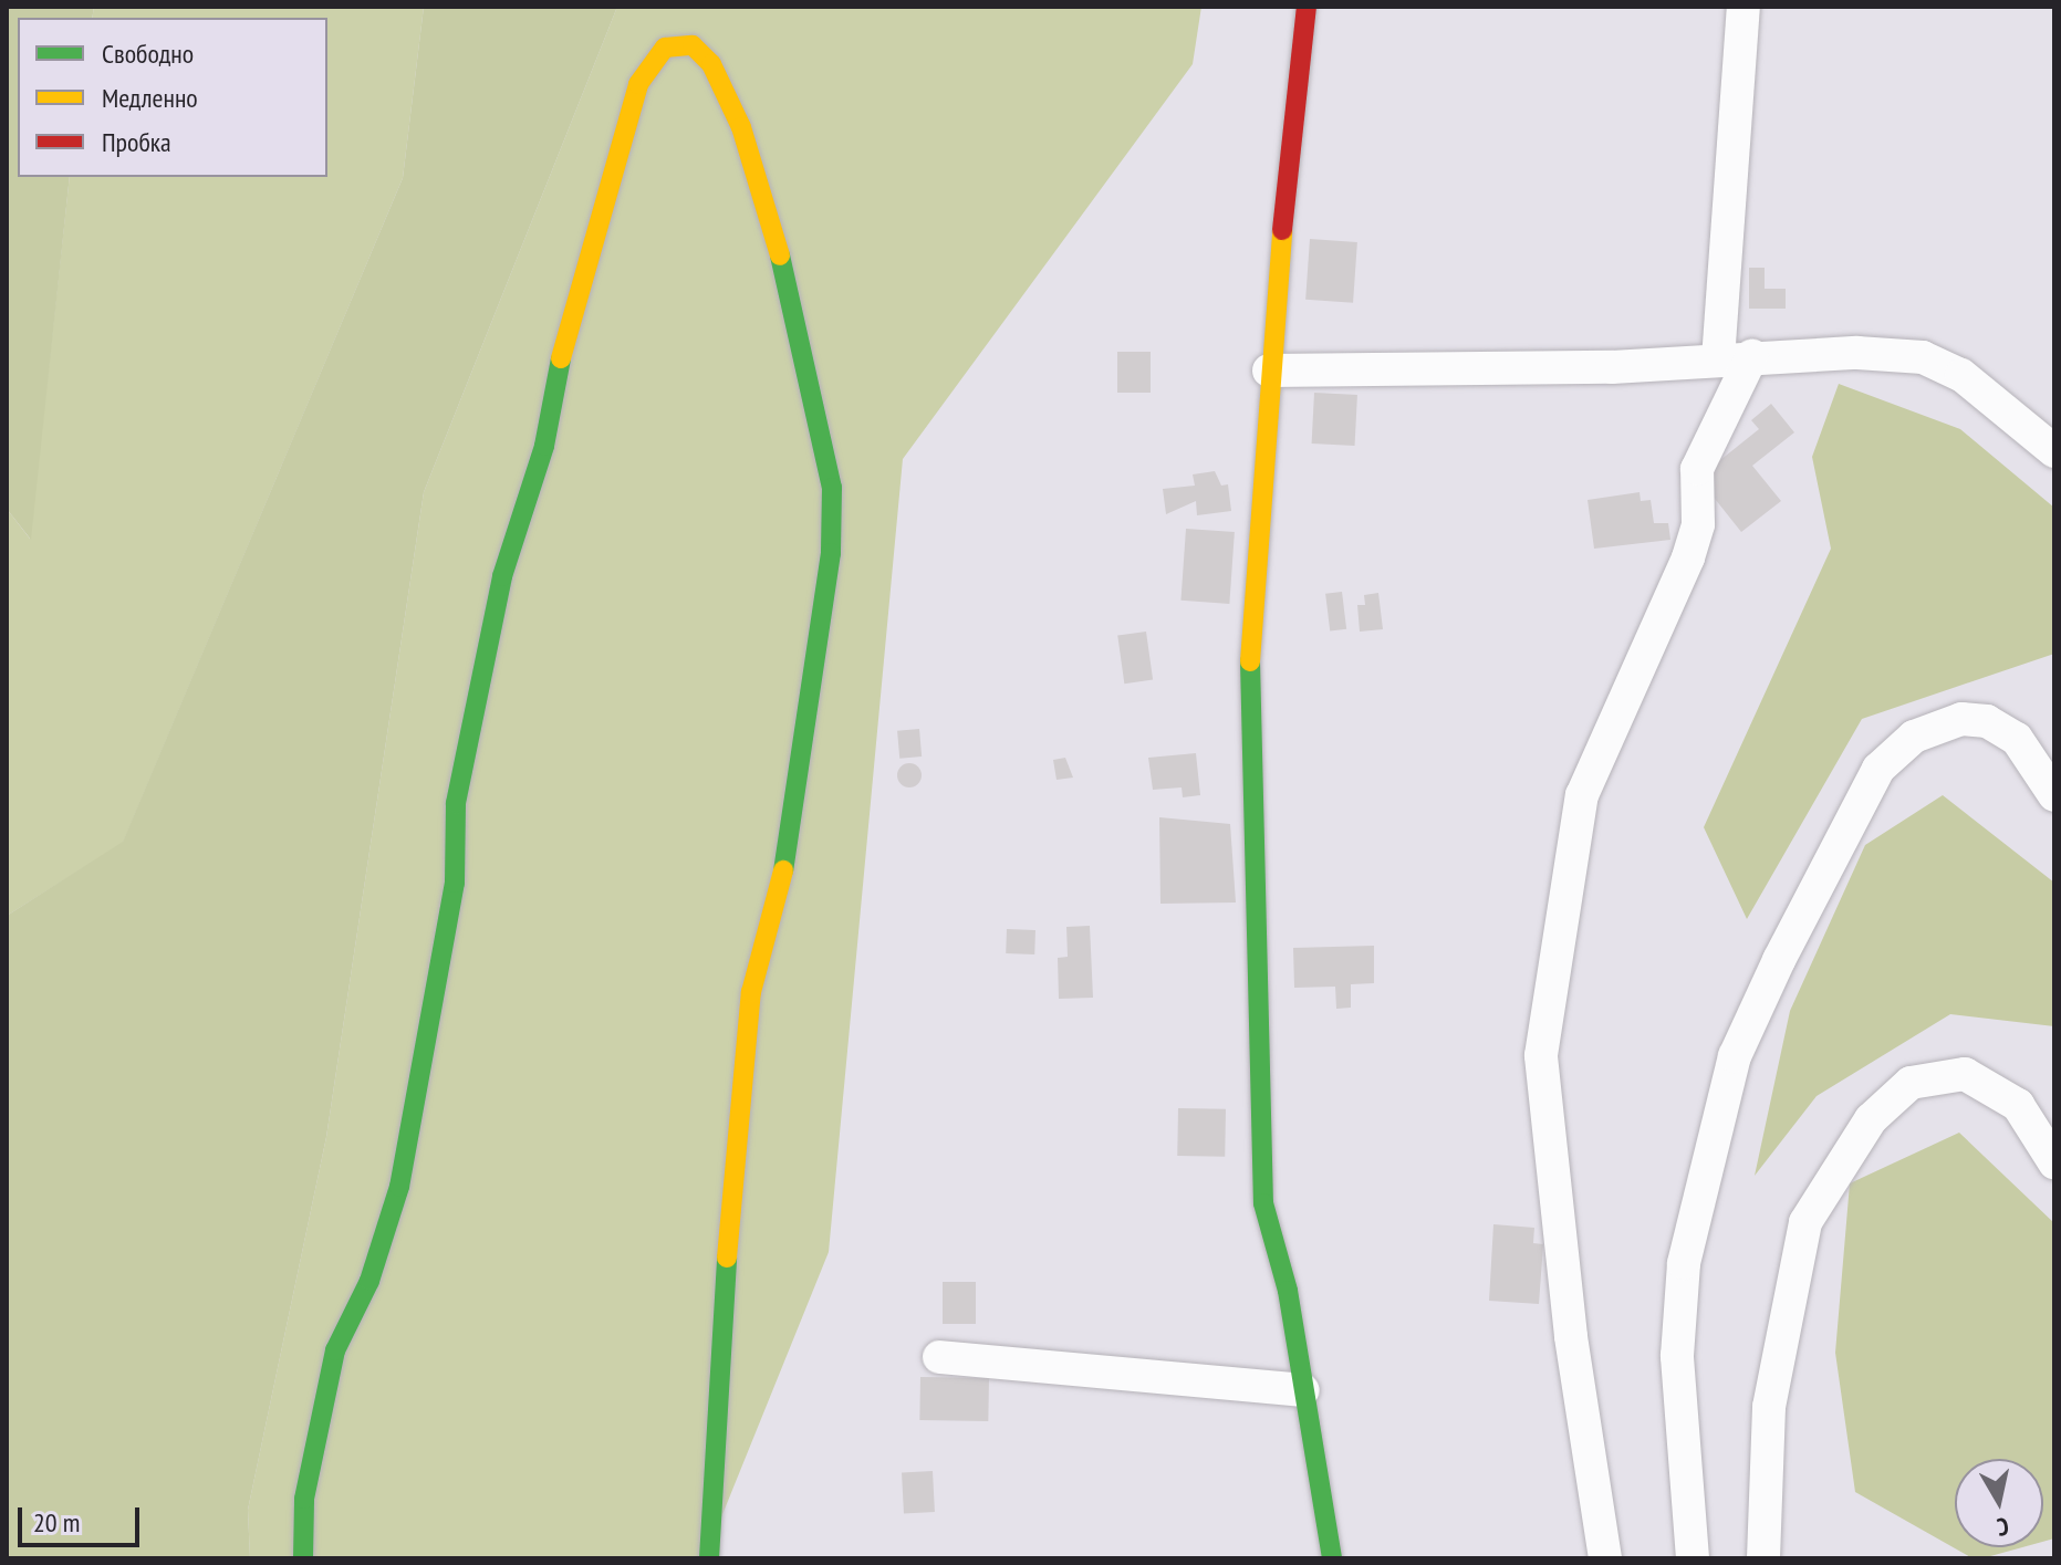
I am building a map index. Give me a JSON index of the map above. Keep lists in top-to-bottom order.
{
  "legend": ["Свободно", "Медленно", "Пробка"],
  "scale_bar": "20 m",
  "north": "bottom"
}
